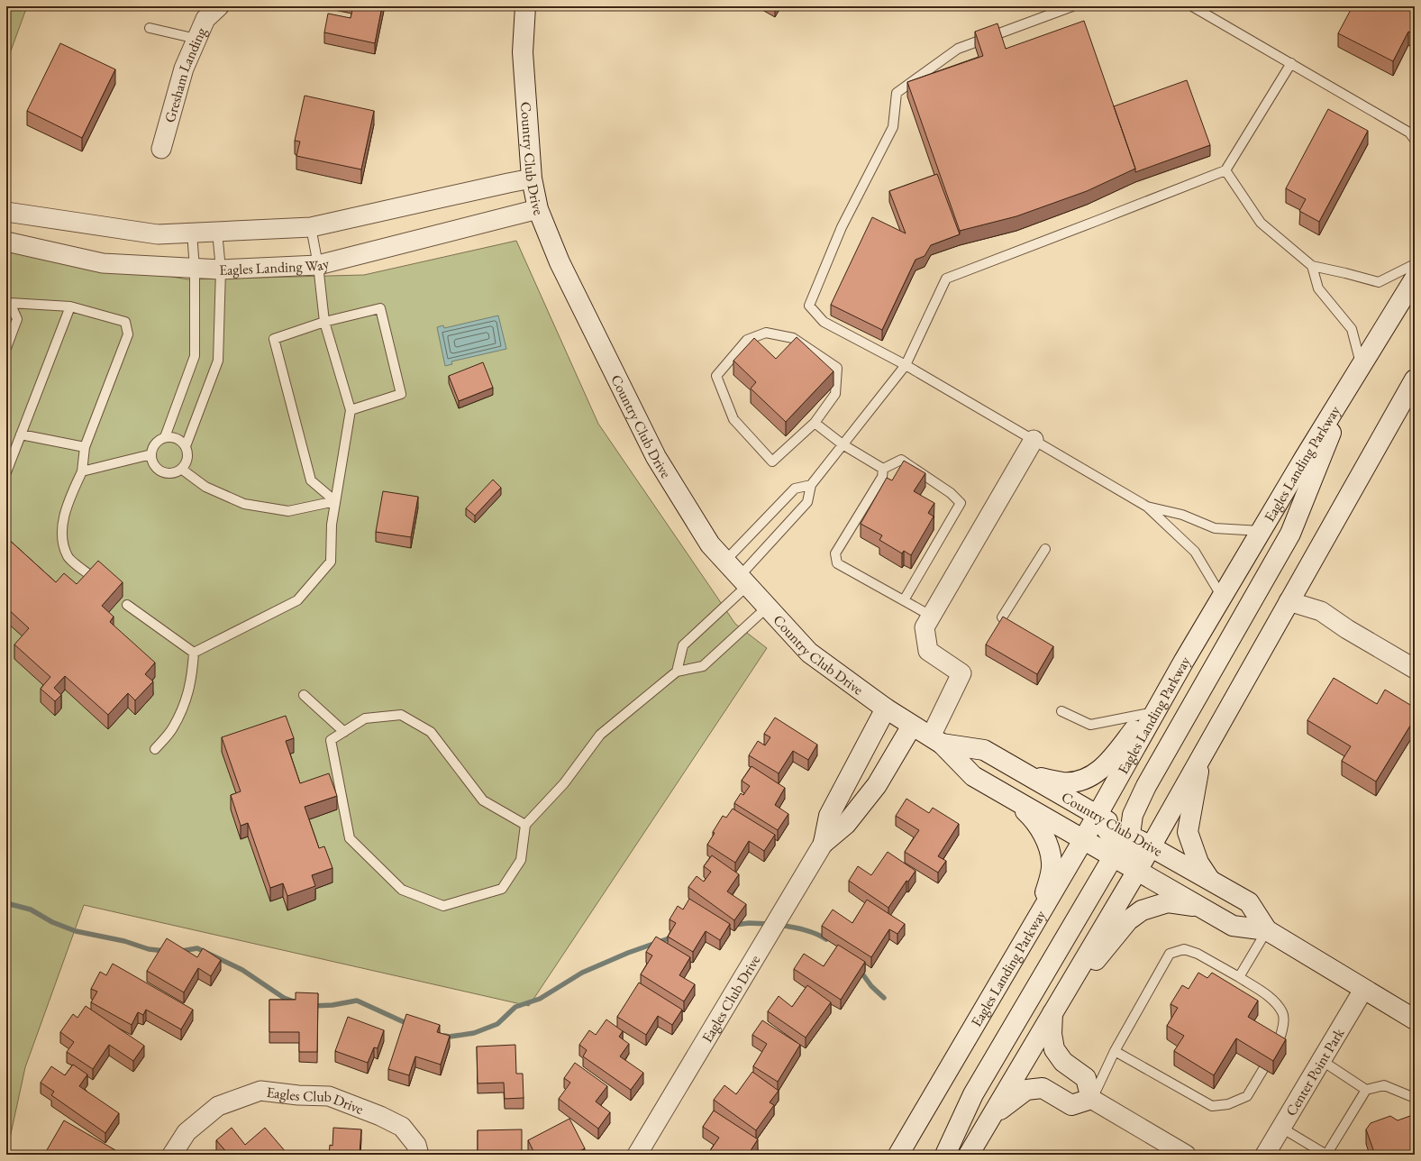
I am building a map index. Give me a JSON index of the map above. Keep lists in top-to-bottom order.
{
  "streets": {
    "main road": ["Country Club Drive", "Eagles Landing Parkway"],
    "street": [
      "Gresham Landing",
      "Eagles Landing Way",
      "Eagles Club Drive",
      "Center Point Park"
    ]
  },
  "crossings": [
    ["Country Club Drive", "Eagles Landing Way"],
    ["Country Club Drive", "Eagles Landing Parkway"],
    ["Country Club Drive", "Center Point Park"]
  ]
}
